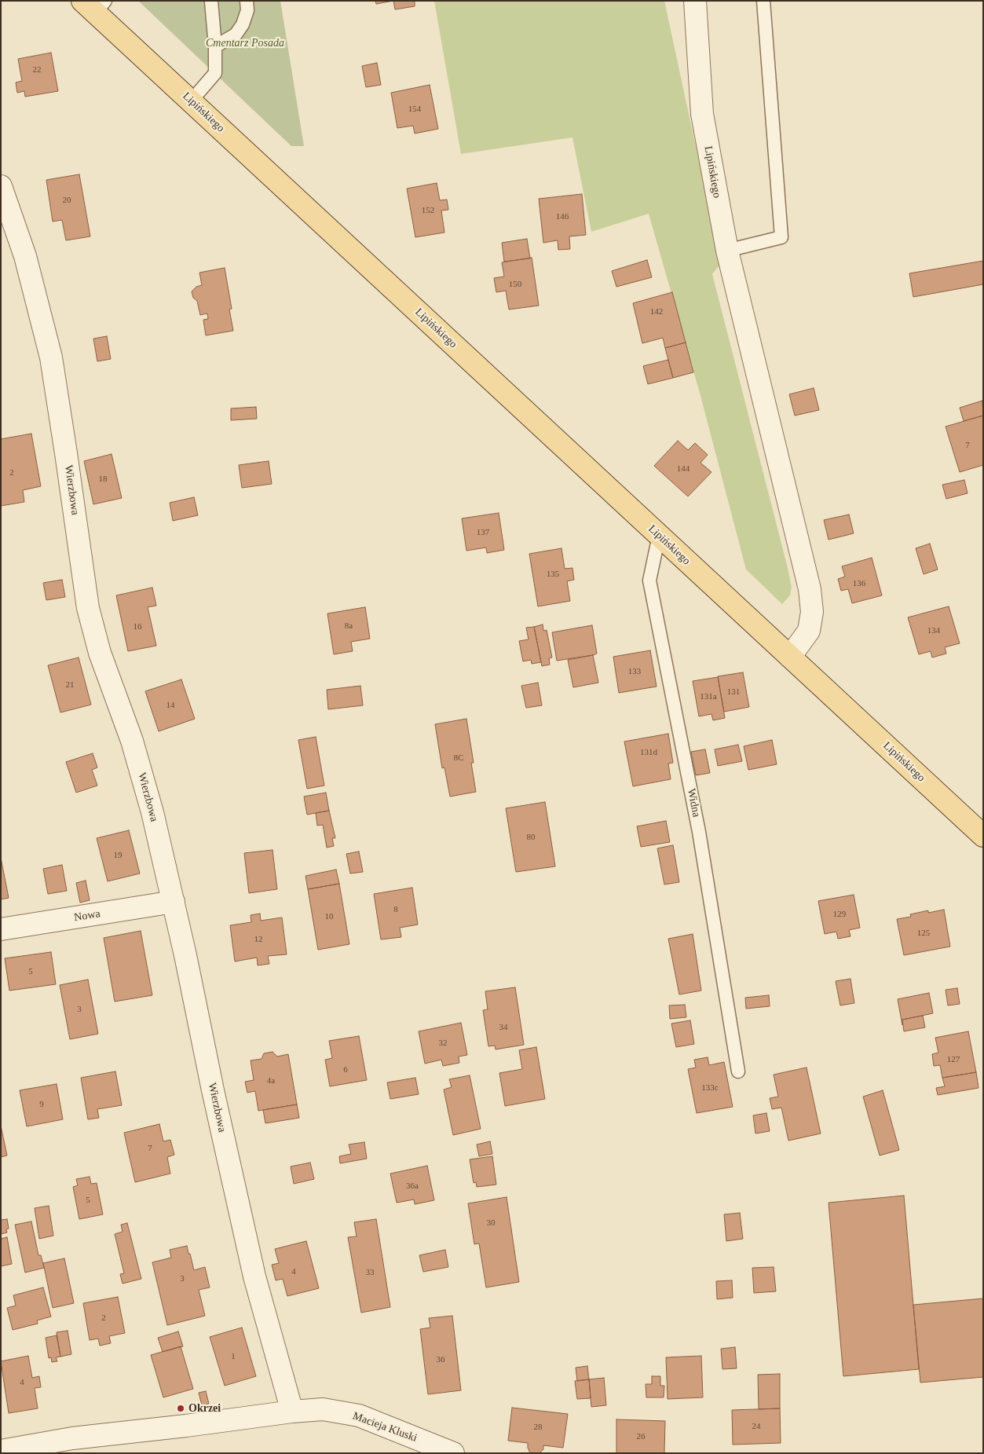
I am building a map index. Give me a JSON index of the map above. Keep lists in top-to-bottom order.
{
  "streets": {
    "main road": ["Lipińskiego"],
    "street": ["Wierzbowa", "Nowa", "Macieja Kluski"],
    "lane": ["Widna"]
  },
  "crossings": [
    ["Lipińskiego", "Widna"],
    ["Wierzbowa", "Nowa"],
    ["Wierzbowa", "Macieja Kluski"]
  ],
  "parks": ["Cmentarz Posada"],
  "places": ["Okrzei"],
  "house_numbers": [
    "22",
    "154",
    "20",
    "152",
    "146",
    "150",
    "142",
    "7",
    "144",
    "2",
    "18",
    "137",
    "135",
    "136",
    "8a",
    "16",
    "134",
    "133",
    "21",
    "131",
    "131a",
    "14",
    "131d",
    "8C",
    "80",
    "19",
    "8",
    "129",
    "10",
    "125",
    "12",
    "5",
    "3",
    "34",
    "32",
    "127",
    "6",
    "4a",
    "133c",
    "9",
    "7",
    "36a",
    "5",
    "30",
    "4",
    "33",
    "3",
    "2",
    "1",
    "36",
    "4",
    "24",
    "28",
    "26"
  ]
}
